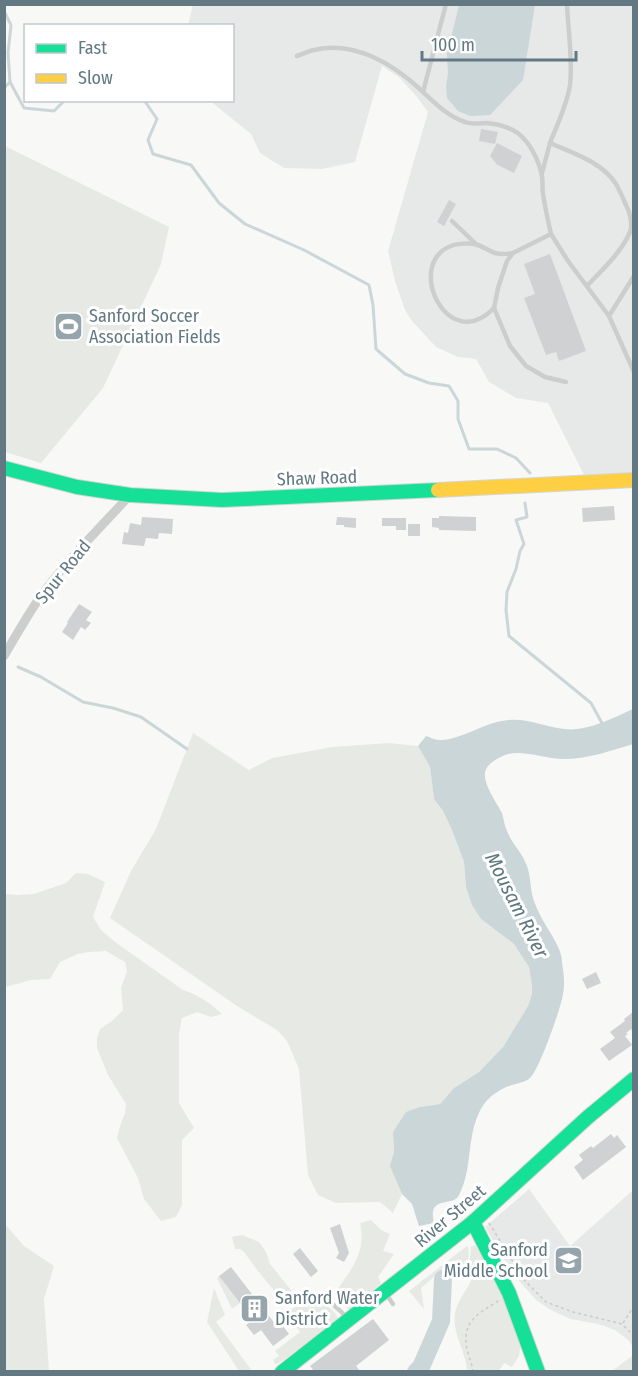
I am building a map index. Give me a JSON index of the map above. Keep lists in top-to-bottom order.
{
  "streets": {
    "street": ["Shaw Road", "Spur Road", "River Street"]
  },
  "crossings": [
    ["Shaw Road", "Spur Road"]
  ],
  "water": ["Mousam River"],
  "places": {
    "sports": ["Sanford Soccer Association Fields"],
    "school or university": ["Sanford Middle School"],
    "building": ["Sanford Water District"]
  },
  "legend": ["Fast", "Slow"],
  "scale_bar": "100 m"
}
